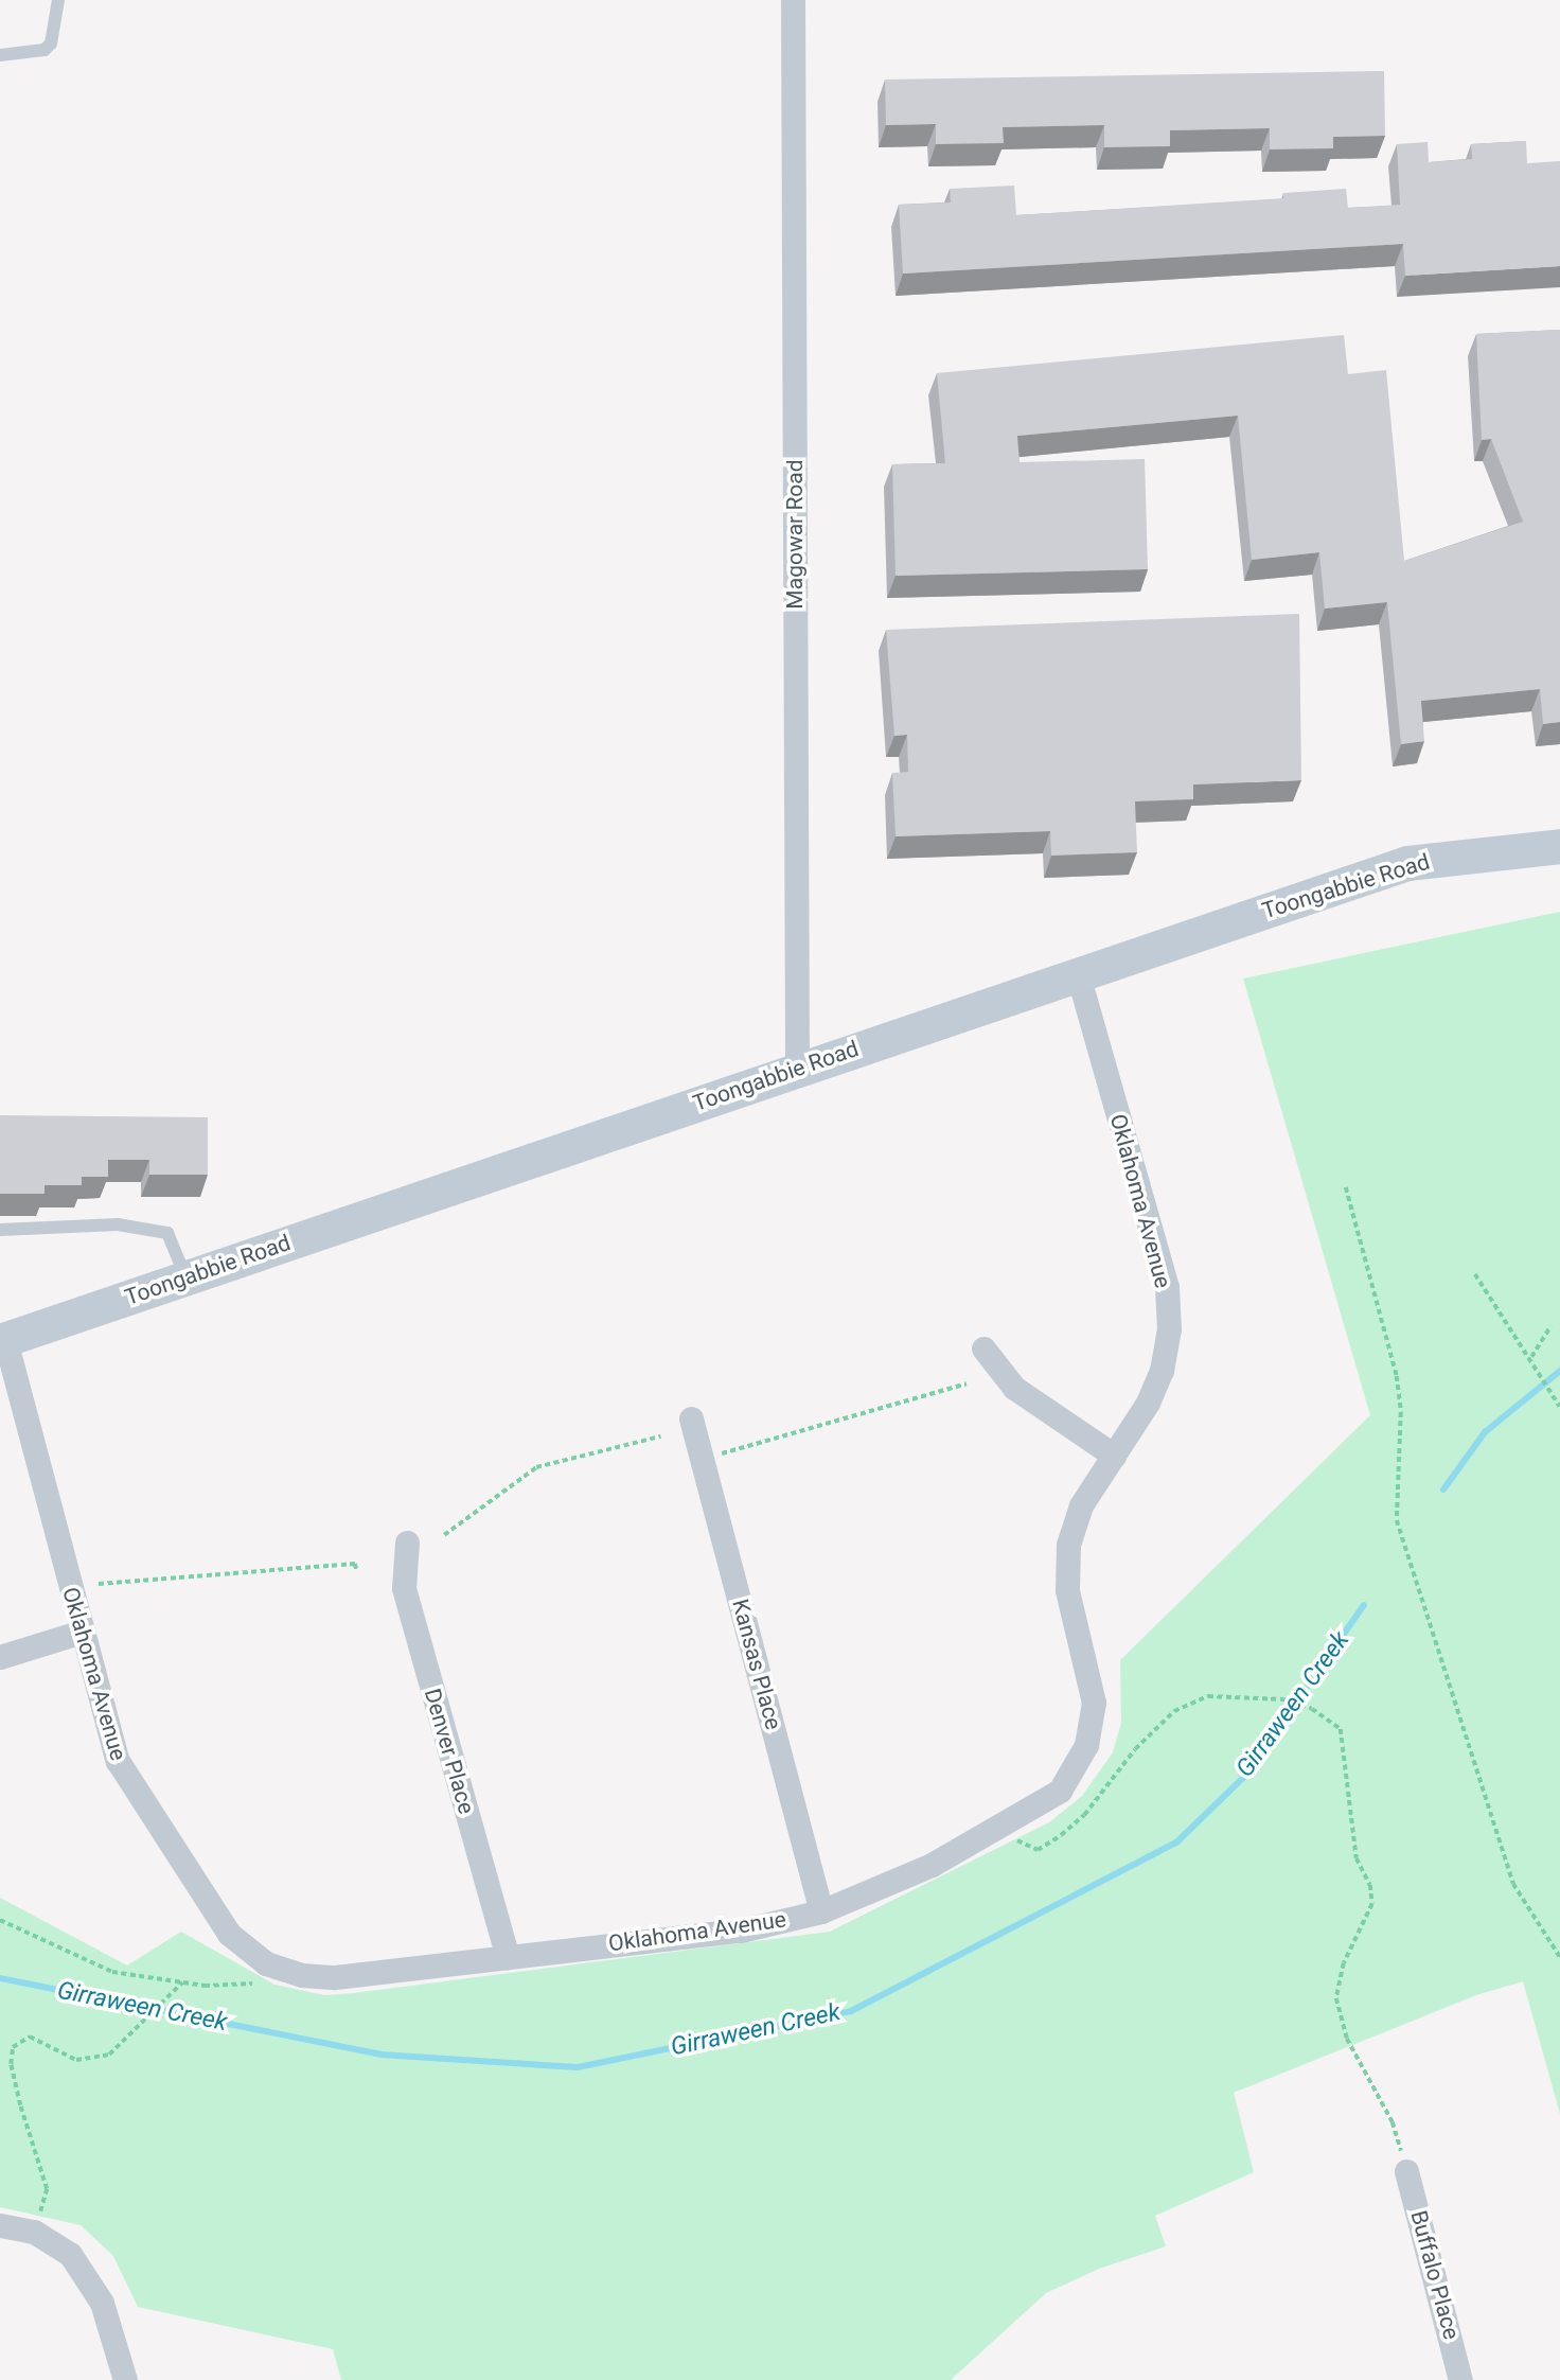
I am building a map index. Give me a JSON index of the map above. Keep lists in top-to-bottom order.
{
  "streets": {
    "main road": ["Toongabbie Road"],
    "street": [
      "Magowar Road",
      "Oklahoma Avenue",
      "Kansas Place",
      "Denver Place",
      "Buffalo Place"
    ]
  },
  "crossings": [
    ["Magowar Road", "Toongabbie Road"],
    ["Toongabbie Road", "Oklahoma Avenue"],
    ["Oklahoma Avenue", "Kansas Place"],
    ["Oklahoma Avenue", "Denver Place"]
  ],
  "water": ["Girraween Creek"]
}
